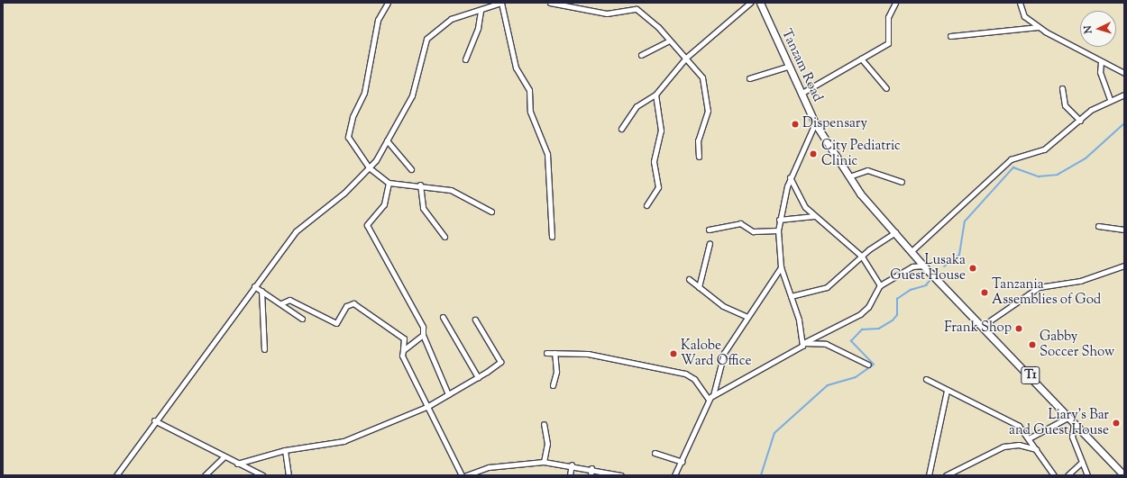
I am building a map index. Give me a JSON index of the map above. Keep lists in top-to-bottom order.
{
  "streets": {
    "highway": ["Tanzam Road", "T1"]
  },
  "places": [
    "Dispensary",
    "City Pediatric Clinic",
    "Lusaka Guest House",
    "Tanzania Assemblies of God",
    "Frank Shop",
    "Gabby Soccer Show",
    "Kalobe Ward Office",
    "Liary's Bar and Guest House"
  ],
  "north": "left"
}
